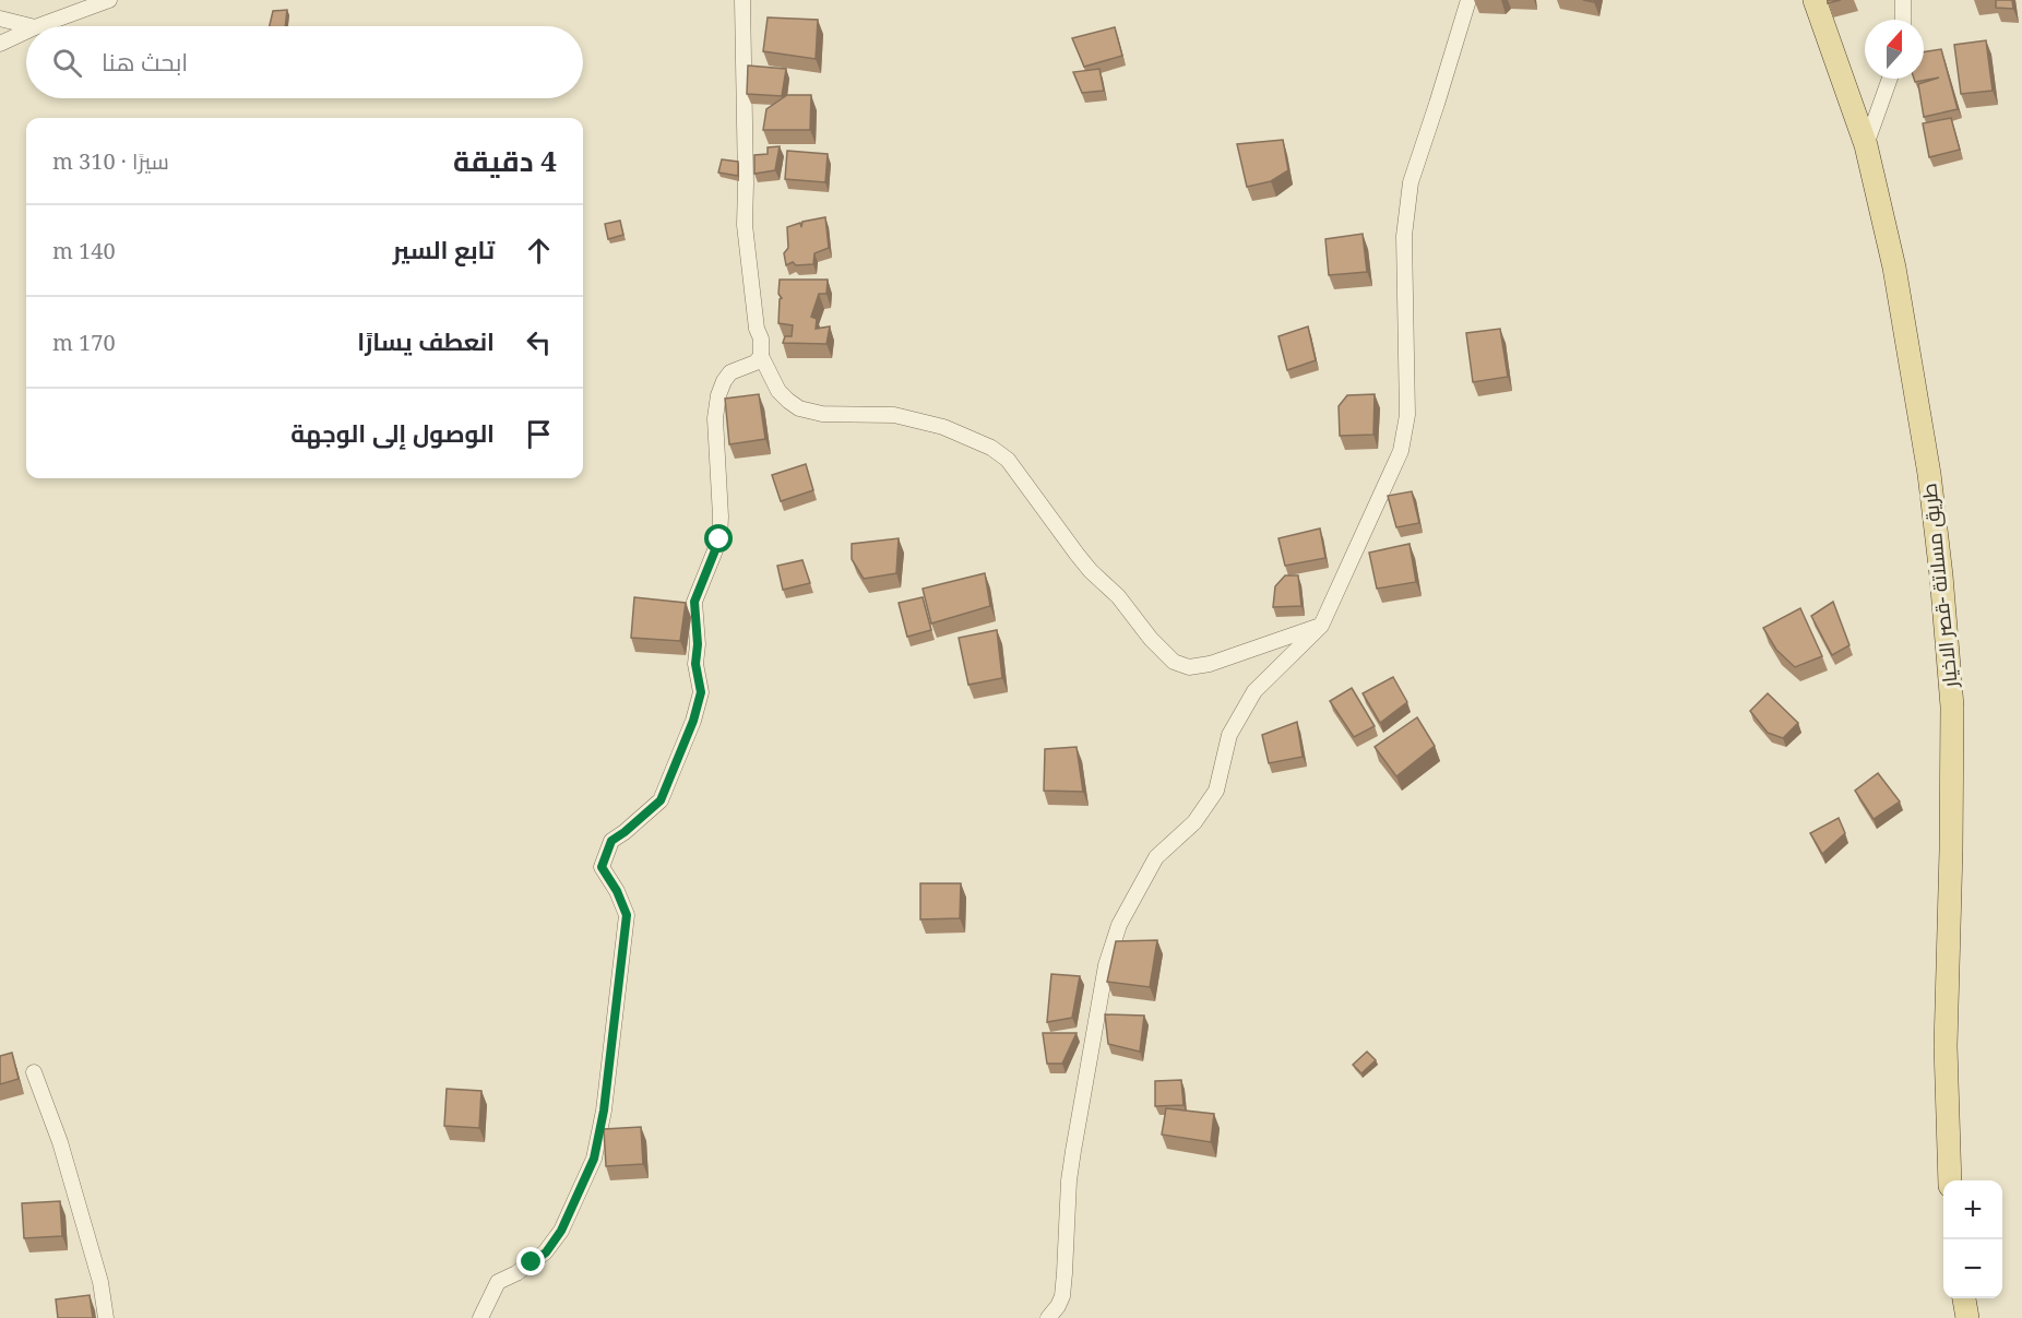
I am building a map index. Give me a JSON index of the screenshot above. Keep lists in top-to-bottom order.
{
  "streets": {
    "main road": ["طريق مسلاتة -قصر الاخيار"]
  },
  "north": "top",
  "page": {
    "search": "ابحث هنا",
    "heading": ["4 دقيقة", "سيرًا · 310 m"],
    "list": [
      ["تابع السير", "140 m"],
      ["انعطف يسارًا", "170 m"],
      "الوصول إلى الوجهة"
    ],
    "map_buttons": ["+", "−"]
  }
}
